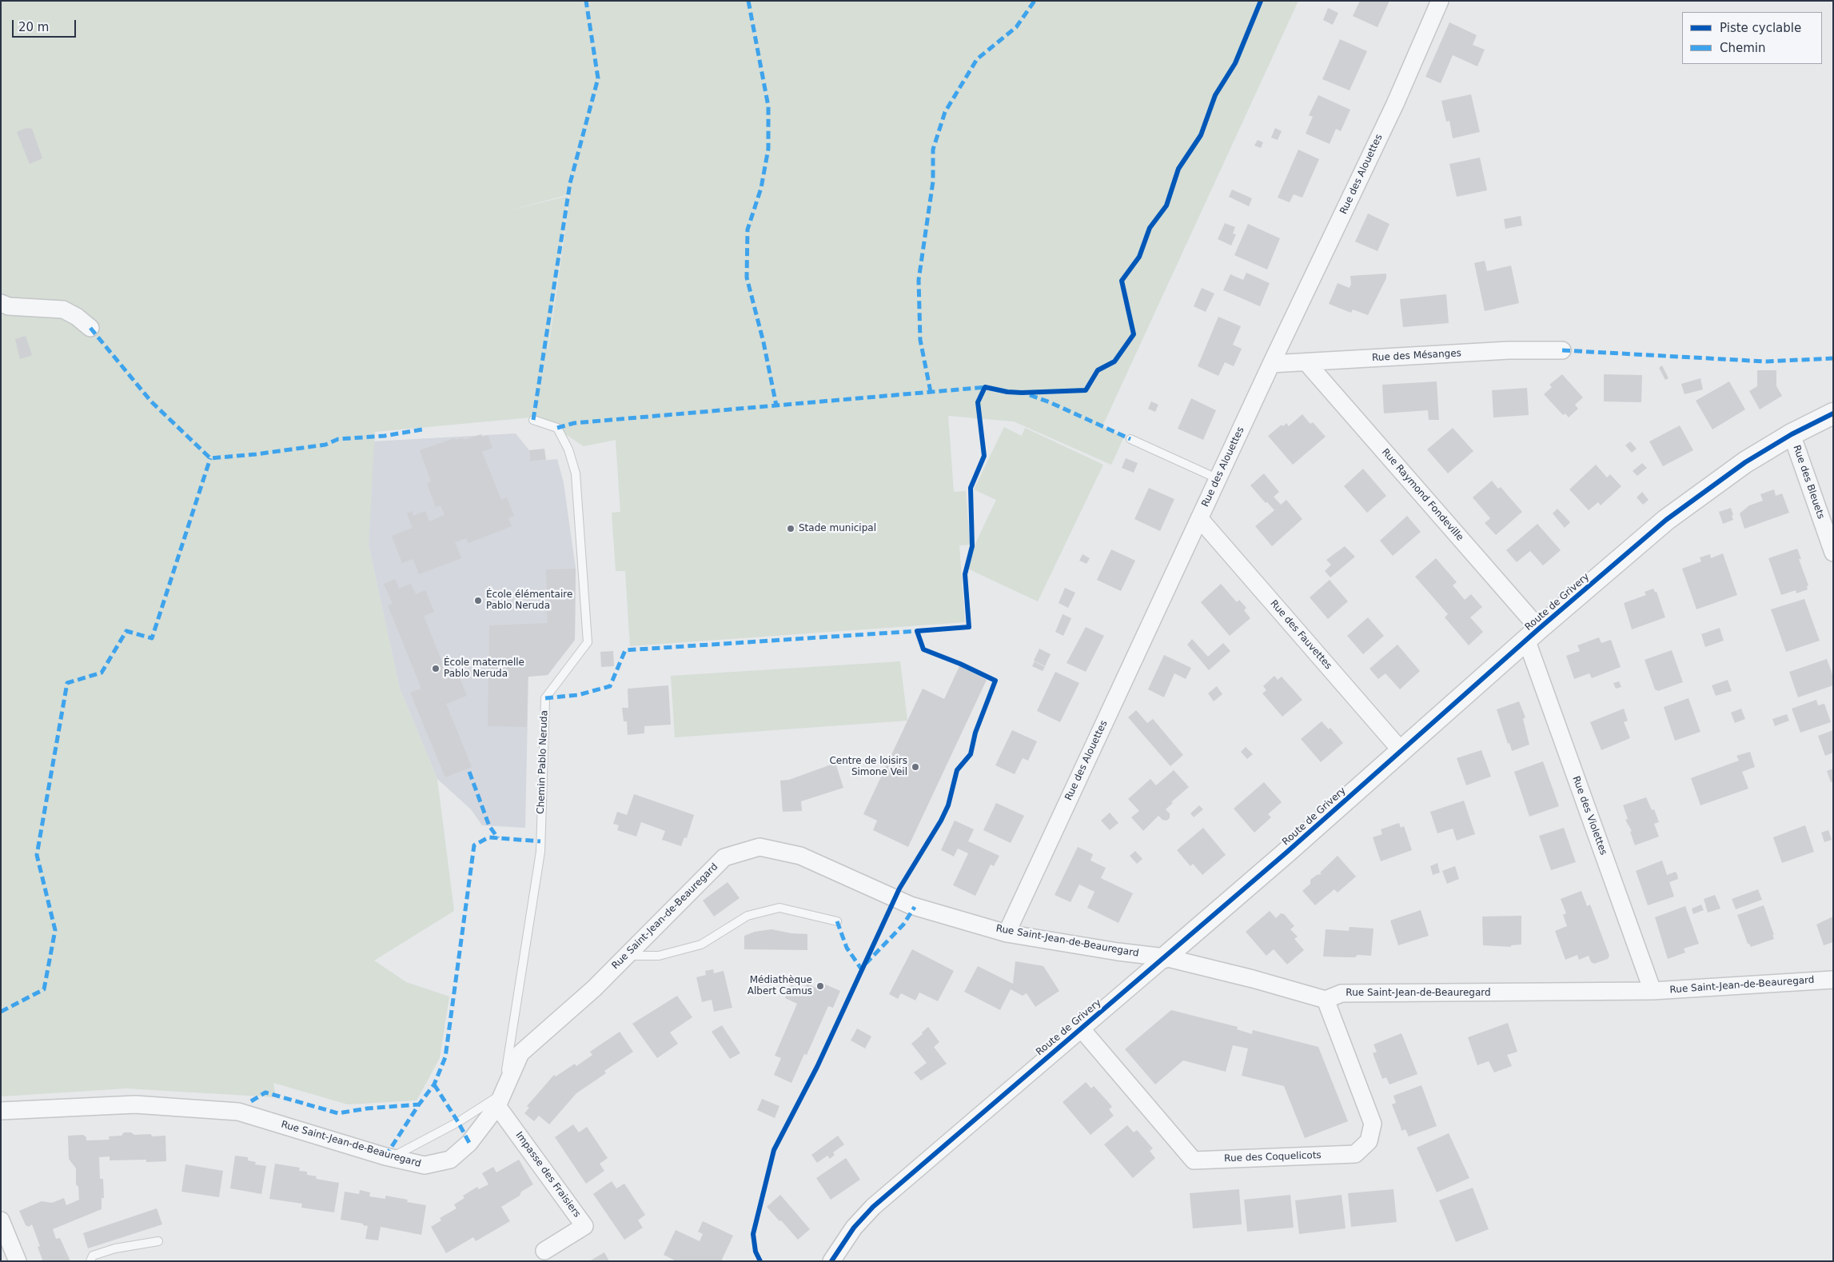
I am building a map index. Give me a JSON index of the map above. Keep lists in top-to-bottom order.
{
  "streets": {
    "street": [
      "Rue des Alouettes",
      "Rue des Mésanges",
      "Rue des Bleuets",
      "Rue Raymond Fondeville",
      "Route de Grivery",
      "Rue des Fauvettes",
      "Rue des Violettes",
      "Rue Saint-Jean-de-Beauregard",
      "Rue des Coquelicots",
      "Impasse des Fraisiers"
    ],
    "lane": ["Chemin Pablo Neruda"]
  },
  "crossings": [
    ["Rue des Alouettes", "Rue des Mésanges"],
    ["Rue des Alouettes", "Rue des Fauvettes"],
    ["Rue des Alouettes", "Rue Saint-Jean-de-Beauregard"],
    ["Rue des Mésanges", "Rue Raymond Fondeville"],
    ["Rue des Bleuets", "Route de Grivery"],
    ["Rue Raymond Fondeville", "Route de Grivery"],
    ["Rue Raymond Fondeville", "Rue des Violettes"],
    ["Route de Grivery", "Rue des Fauvettes"],
    ["Route de Grivery", "Rue des Violettes"],
    ["Route de Grivery", "Rue Saint-Jean-de-Beauregard"],
    ["Route de Grivery", "Rue des Coquelicots"],
    ["Chemin Pablo Neruda", "Rue Saint-Jean-de-Beauregard"],
    ["Chemin Pablo Neruda", "Impasse des Fraisiers"],
    ["Rue des Violettes", "Rue Saint-Jean-de-Beauregard"],
    ["Rue Saint-Jean-de-Beauregard", "Rue des Coquelicots"],
    ["Rue Saint-Jean-de-Beauregard", "Impasse des Fraisiers"]
  ],
  "places": [
    "Stade municipal",
    "École élémentaire Pablo Neruda",
    "École maternelle Pablo Neruda",
    "Centre de loisirs Simone Veil",
    "Médiathèque Albert Camus"
  ],
  "legend": ["Piste cyclable", "Chemin"],
  "scale_bar": "20 m"
}
